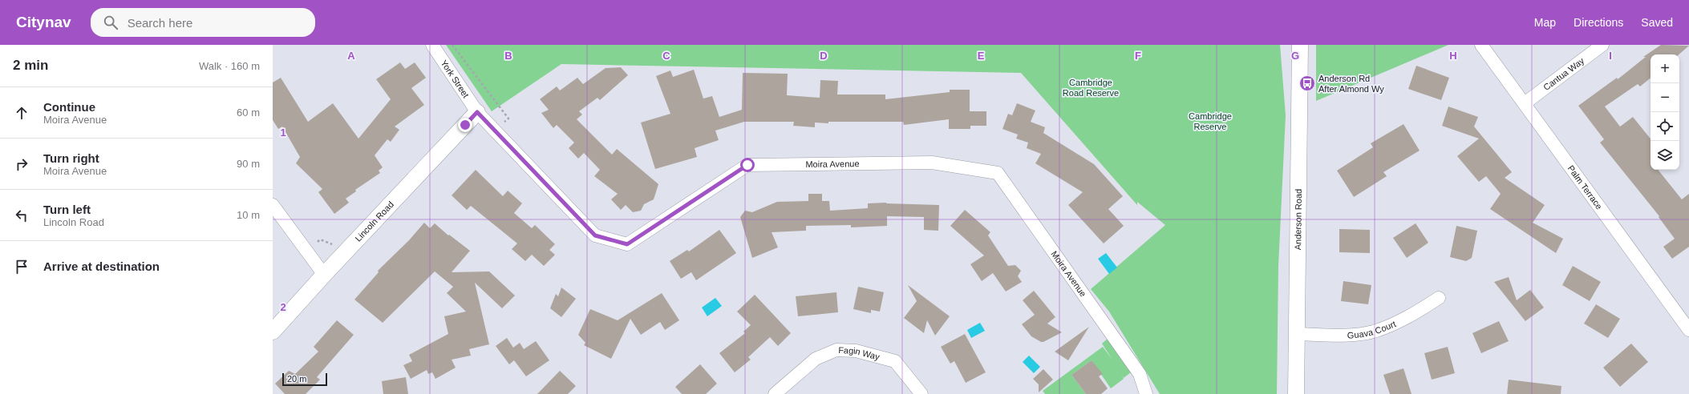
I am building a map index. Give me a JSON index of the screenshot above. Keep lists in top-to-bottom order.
{
  "streets": {
    "street": [
      "Cantua Way",
      "York Street",
      "Moira Avenue",
      "Palm Terrace",
      "Anderson Road",
      "Lincoln Road",
      "Guava Court",
      "Fagin Way"
    ]
  },
  "crossings": [
    ["Cantua Way", "Palm Terrace"],
    ["York Street", "Moira Avenue"],
    ["York Street", "Lincoln Road"],
    ["Moira Avenue", "Lincoln Road"],
    ["Anderson Road", "Guava Court"]
  ],
  "parks": ["Cambridge Road Reserve", "Cambridge Reserve"],
  "places": {
    "bus stop": ["Anderson Rd After Almond Wy"]
  },
  "scale_bar": "20 m",
  "page": {
    "header": "Citynav",
    "search": "Search here",
    "nav": ["Map", "Directions", "Saved"],
    "heading": ["2 min", "Walk · 160 m"],
    "map_buttons": ["+", "−"],
    "list": [
      ["Continue", "Moira Avenue", "60 m"],
      ["Turn right", "Moira Avenue", "90 m"],
      ["Turn left", "Lincoln Road", "10 m"],
      "Arrive at destination"
    ],
    "scale": "20 m"
  },
  "grid": {
    "columns": [
      "A",
      "B",
      "C",
      "D",
      "E",
      "F",
      "G",
      "H",
      "I"
    ],
    "rows": ["1", "2"]
  }
}
